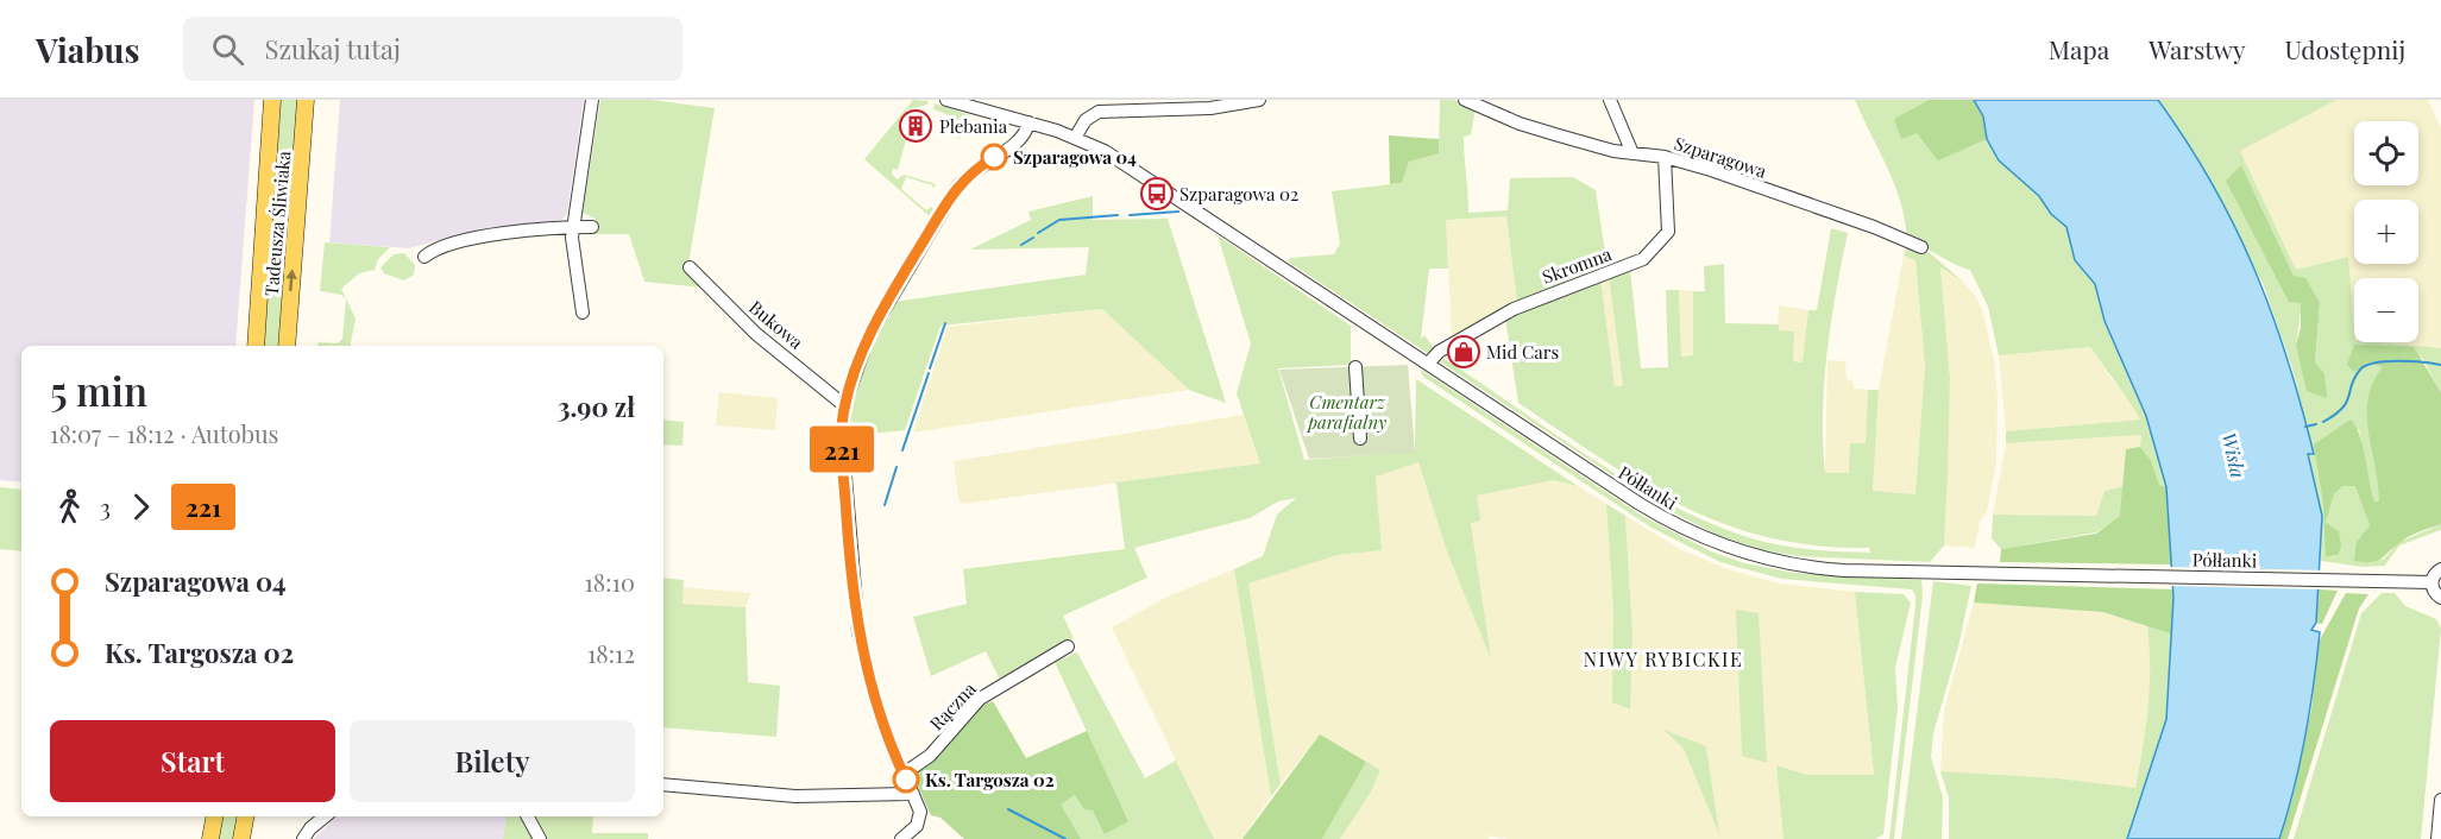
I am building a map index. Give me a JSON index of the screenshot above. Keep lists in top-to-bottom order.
{
  "streets": {
    "main road": ["Tadeusza Śliwiaka"],
    "street": [
      "Szparagowa",
      "Skromna",
      "Bukowa",
      "Półłanki",
      "Rączna"
    ]
  },
  "crossings": [
    ["Szparagowa", "Skromna"],
    ["Skromna", "Półłanki"]
  ],
  "districts": ["NIWY RYBICKIE"],
  "water": ["Wisła"],
  "parks": ["Cmentarz parafialny"],
  "places": {
    "building": ["Plebania"],
    "other": ["Szparagowa 04", "Ks. Targosza 02"],
    "bus stop": ["Szparagowa 02"],
    "shop": ["Mid Cars"]
  },
  "lines": ["bus line 221"],
  "page": {
    "header": "Viabus",
    "search": "Szukaj tutaj",
    "nav": ["Mapa", "Warstwy", "Udostępnij"],
    "on_map": "221",
    "map_buttons": ["+", "−"],
    "heading": ["5 min", "18:07 – 18:12 · Autobus", "3.90 zł"],
    "legs": ["3", "221"],
    "list": [
      {
        "name": "Szparagowa 04",
        "value": "18:10"
      },
      {
        "name": "Ks. Targosza 02",
        "value": "18:12"
      }
    ],
    "buttons": ["Start", "Bilety"]
  }
}
